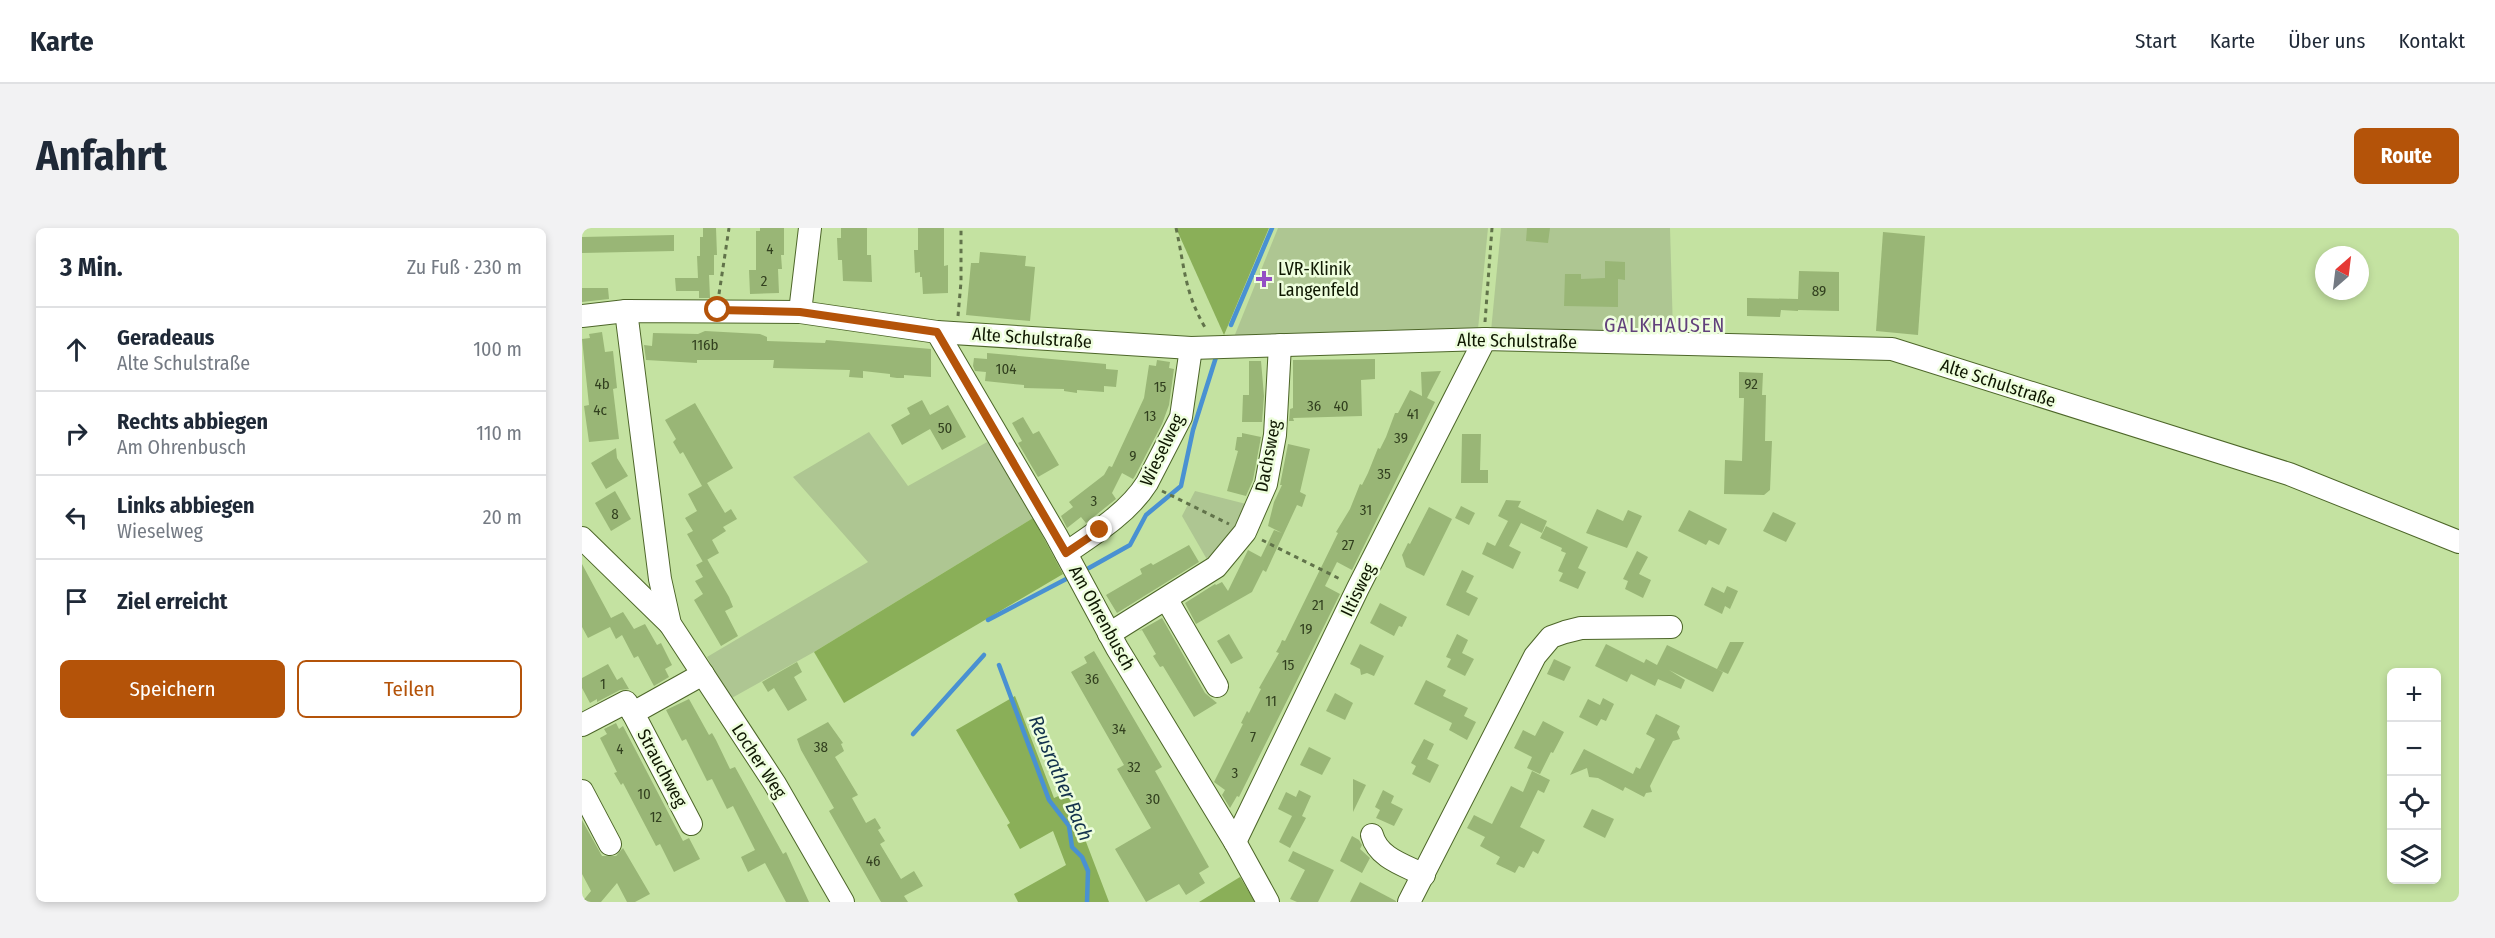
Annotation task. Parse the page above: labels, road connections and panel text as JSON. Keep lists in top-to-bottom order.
{
  "streets": {
    "street": [
      "Alte Schulstraße",
      "Wieselweg",
      "Dachsweg",
      "Iltisweg",
      "Am Ohrenbusch",
      "Locher Weg",
      "Strauchweg"
    ]
  },
  "crossings": [
    ["Alte Schulstraße", "Wieselweg"],
    ["Alte Schulstraße", "Dachsweg"],
    ["Alte Schulstraße", "Iltisweg"],
    ["Alte Schulstraße", "Am Ohrenbusch"],
    ["Alte Schulstraße", "Locher Weg"],
    ["Wieselweg", "Am Ohrenbusch"],
    ["Dachsweg", "Am Ohrenbusch"],
    ["Iltisweg", "Am Ohrenbusch"],
    ["Locher Weg", "Strauchweg"]
  ],
  "districts": ["GALKHAUSEN"],
  "water": ["Reusrather Bach"],
  "places": {
    "health": ["LVR-Klinik Langenfeld"]
  },
  "house_numbers": [
    "4",
    "2",
    "89",
    "116b",
    "104",
    "4b",
    "92",
    "15",
    "36",
    "40",
    "4c",
    "41",
    "13",
    "50",
    "39",
    "9",
    "35",
    "3",
    "31",
    "8",
    "27",
    "21",
    "19",
    "15",
    "36",
    "1",
    "11",
    "34",
    "7",
    "38",
    "4",
    "32",
    "3",
    "10",
    "30",
    "12",
    "46"
  ],
  "north": "top right",
  "page": {
    "header": "Karte",
    "nav": [
      "Start",
      "Karte",
      "Über uns",
      "Kontakt"
    ],
    "buttons": [
      "Route",
      ["Speichern", "Teilen"]
    ],
    "title": "Anfahrt",
    "heading": ["3 Min.", "Zu Fuß · 230 m"],
    "list": [
      ["Geradeaus", "Alte Schulstraße", "100 m"],
      ["Rechts abbiegen", "Am Ohrenbusch", "110 m"],
      ["Links abbiegen", "Wieselweg", "20 m"],
      "Ziel erreicht"
    ],
    "map_buttons": ["+", "−"]
  }
}
